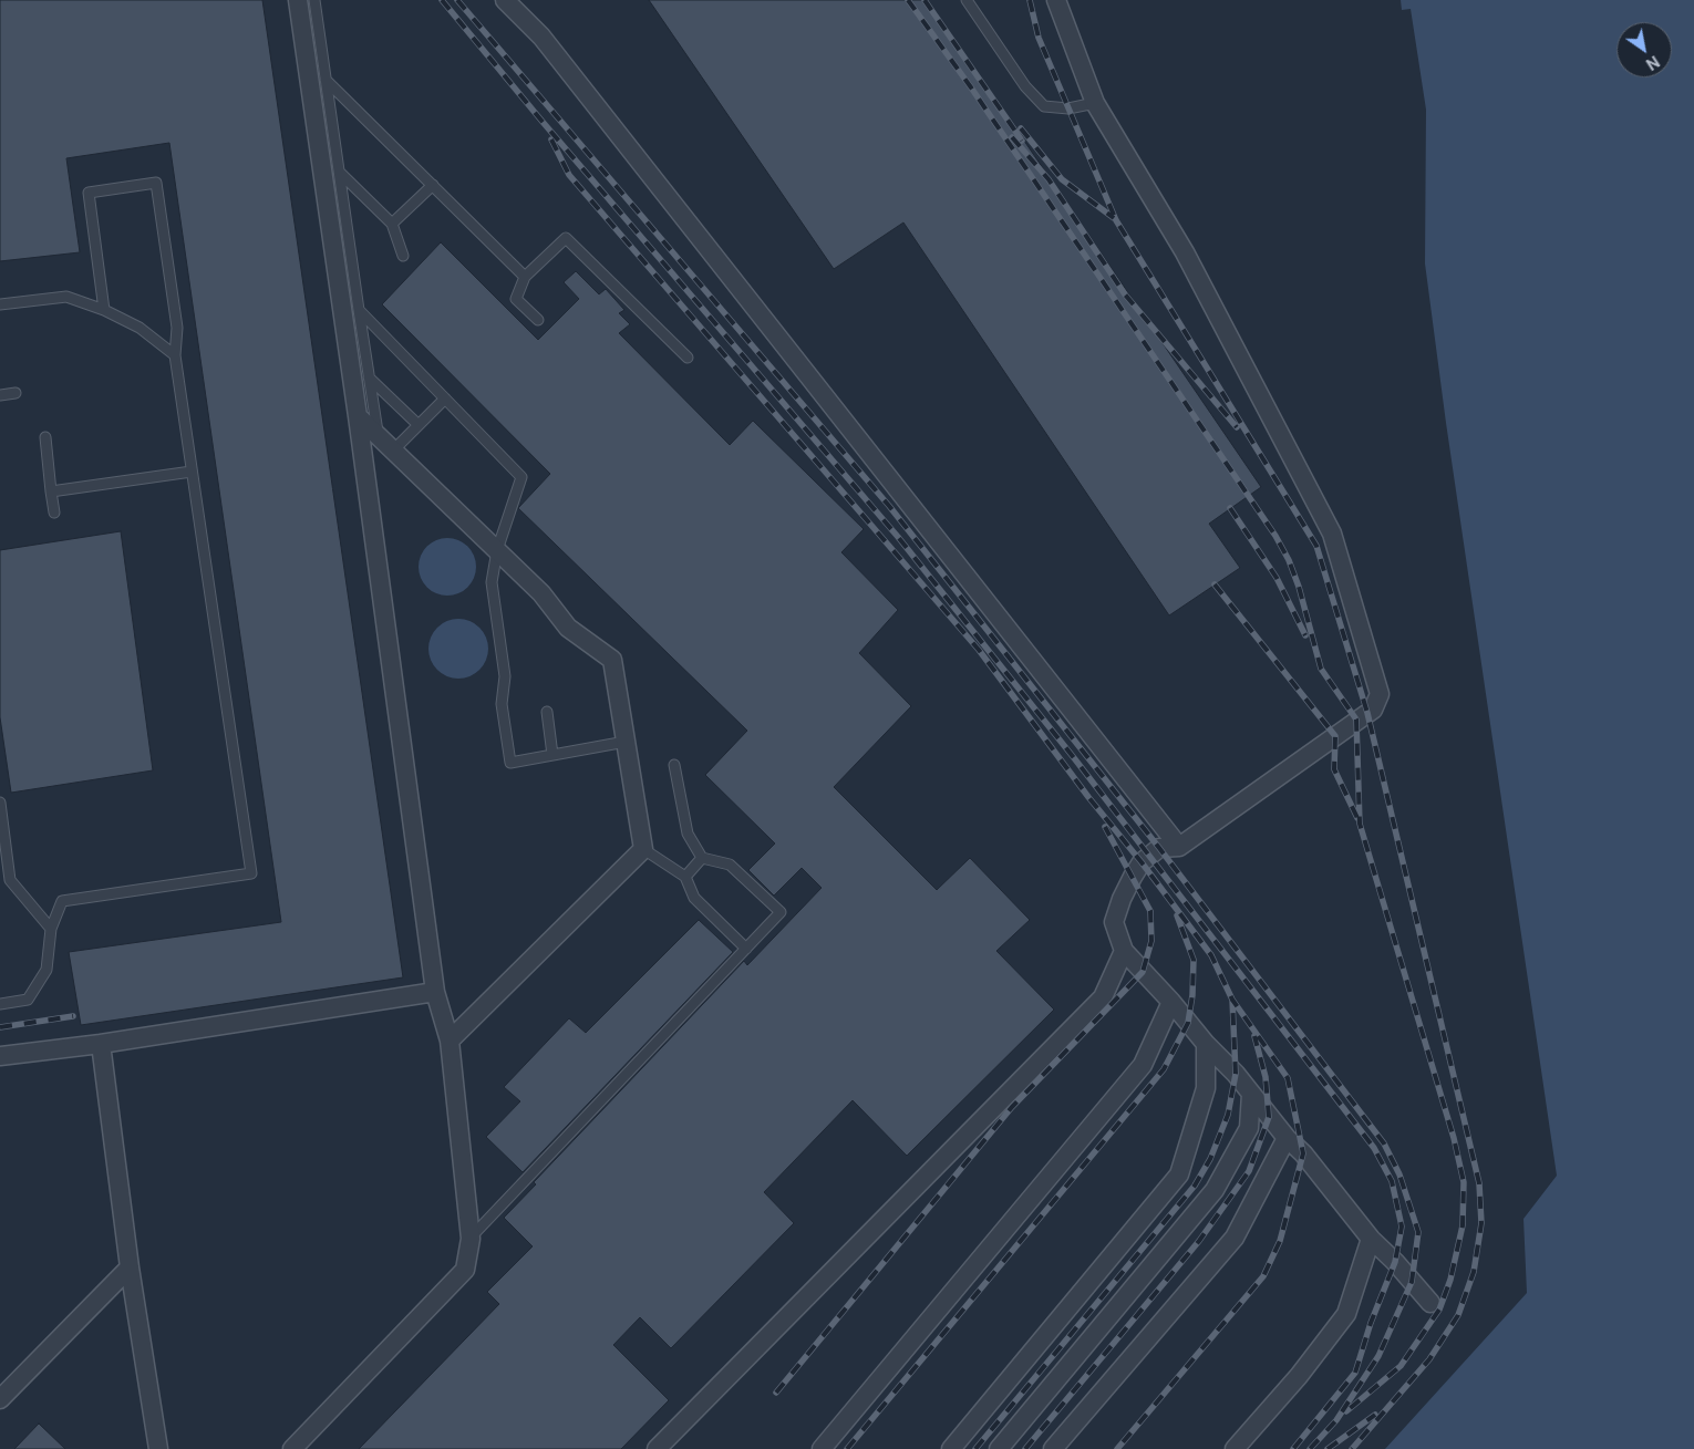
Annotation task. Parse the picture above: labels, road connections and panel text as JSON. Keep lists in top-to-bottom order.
{
  "north": "bottom right"
}
